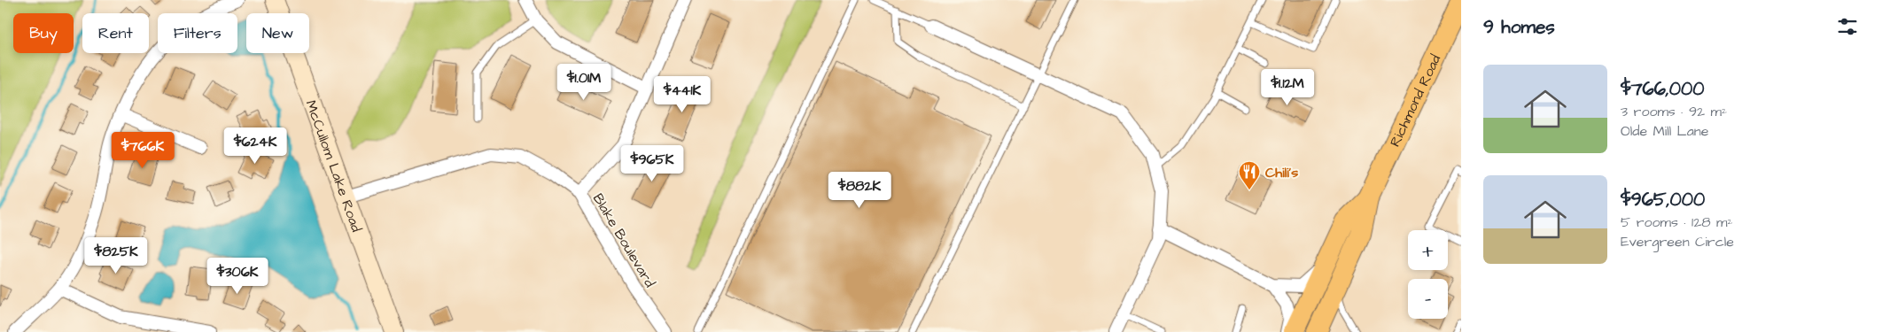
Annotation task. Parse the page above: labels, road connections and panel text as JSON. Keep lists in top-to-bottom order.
{
  "streets": {
    "main road": ["Richmond Road"],
    "street": ["McCullom Lake Road", "Blake Boulevard"]
  },
  "crossings": [
    ["McCullom Lake Road", "Blake Boulevard"]
  ],
  "places": {
    "restaurant": ["Chili's"]
  },
  "page": {
    "heading": "9 homes",
    "chip": [
      "Buy",
      "Rent",
      "Filters",
      "New"
    ],
    "list": [
      {
        "name": "$766,000",
        "note": "3 rooms · 92 m² · Olde Mill Lane"
      },
      {
        "name": "$965,000",
        "note": "5 rooms · 128 m² · Evergreen Circle"
      }
    ],
    "price": [
      "$1.01M",
      "$1.12M",
      "$441K",
      "$624K",
      "$766K",
      "$965K",
      "$882K",
      "$825K",
      "$306K"
    ],
    "map_buttons": ["+", "−"]
  }
}
